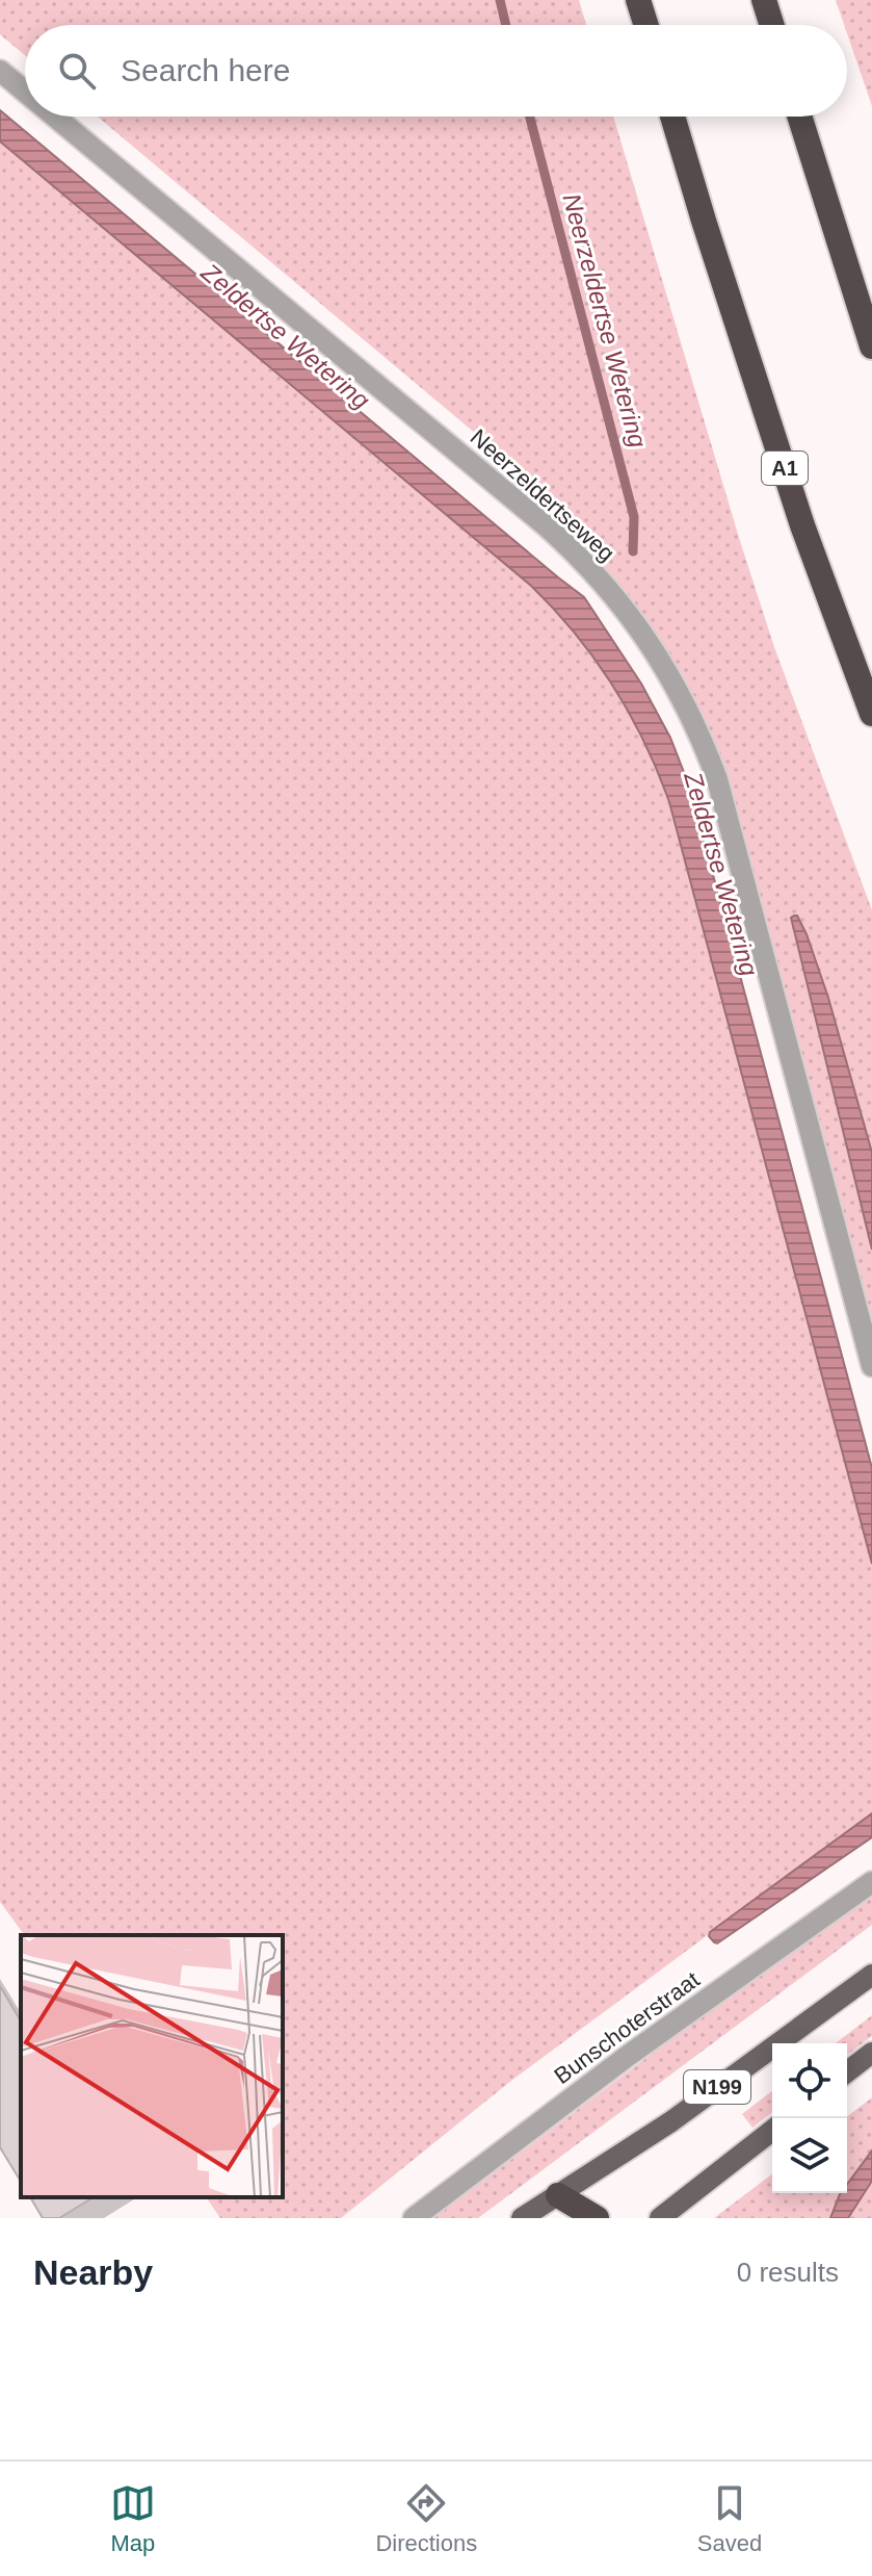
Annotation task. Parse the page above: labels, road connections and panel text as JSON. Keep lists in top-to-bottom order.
{
  "streets": {
    "highway": ["A1"],
    "main road": ["N199"],
    "street": ["Neerzeldertseweg", "Bunschoterstraat"]
  },
  "water": ["Neerzeldertse Wetering", "Zeldertse Wetering"],
  "page": {
    "search": "Search here",
    "heading": ["Nearby", "0 results"],
    "nav": ["Map", "Directions", "Saved"]
  }
}
